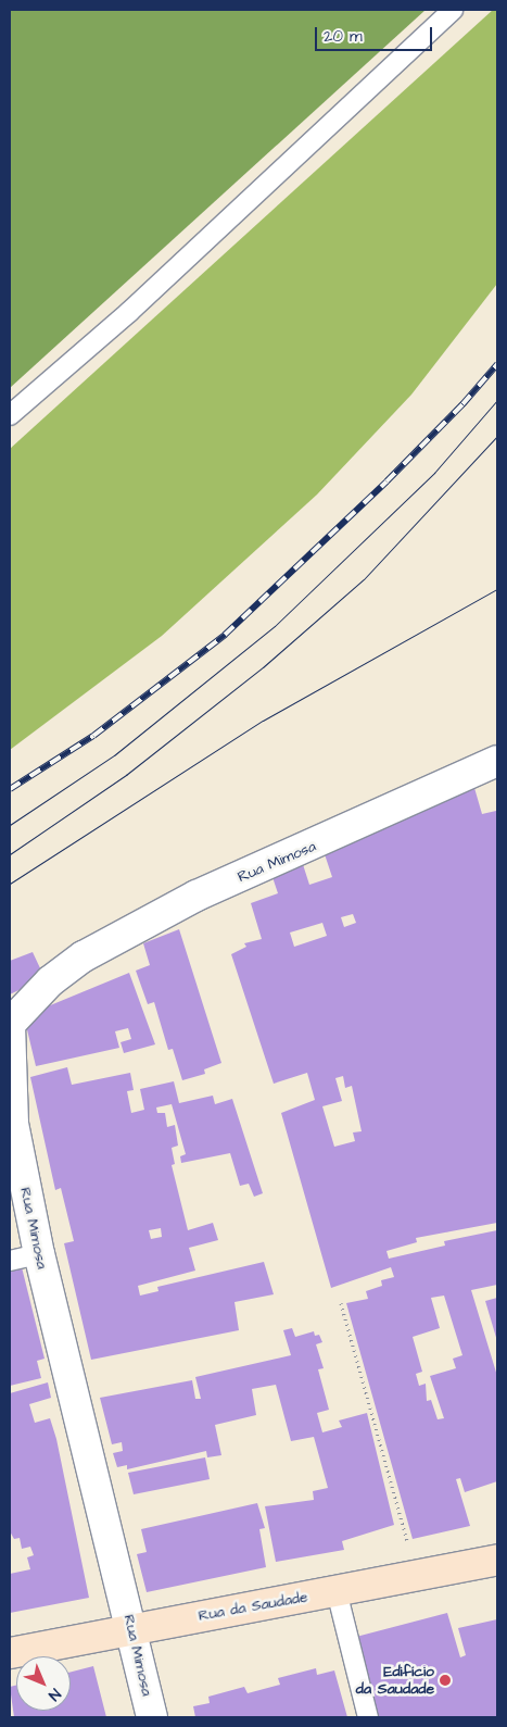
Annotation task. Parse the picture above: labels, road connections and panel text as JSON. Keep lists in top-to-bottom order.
{
  "streets": {
    "main road": ["Rua da Saudade"],
    "street": ["Rua Mimosa"]
  },
  "crossings": [
    ["Rua Mimosa", "Rua da Saudade"]
  ],
  "places": ["Edifício da Saudade"],
  "scale_bar": "20 m",
  "north": "bottom right"
}
